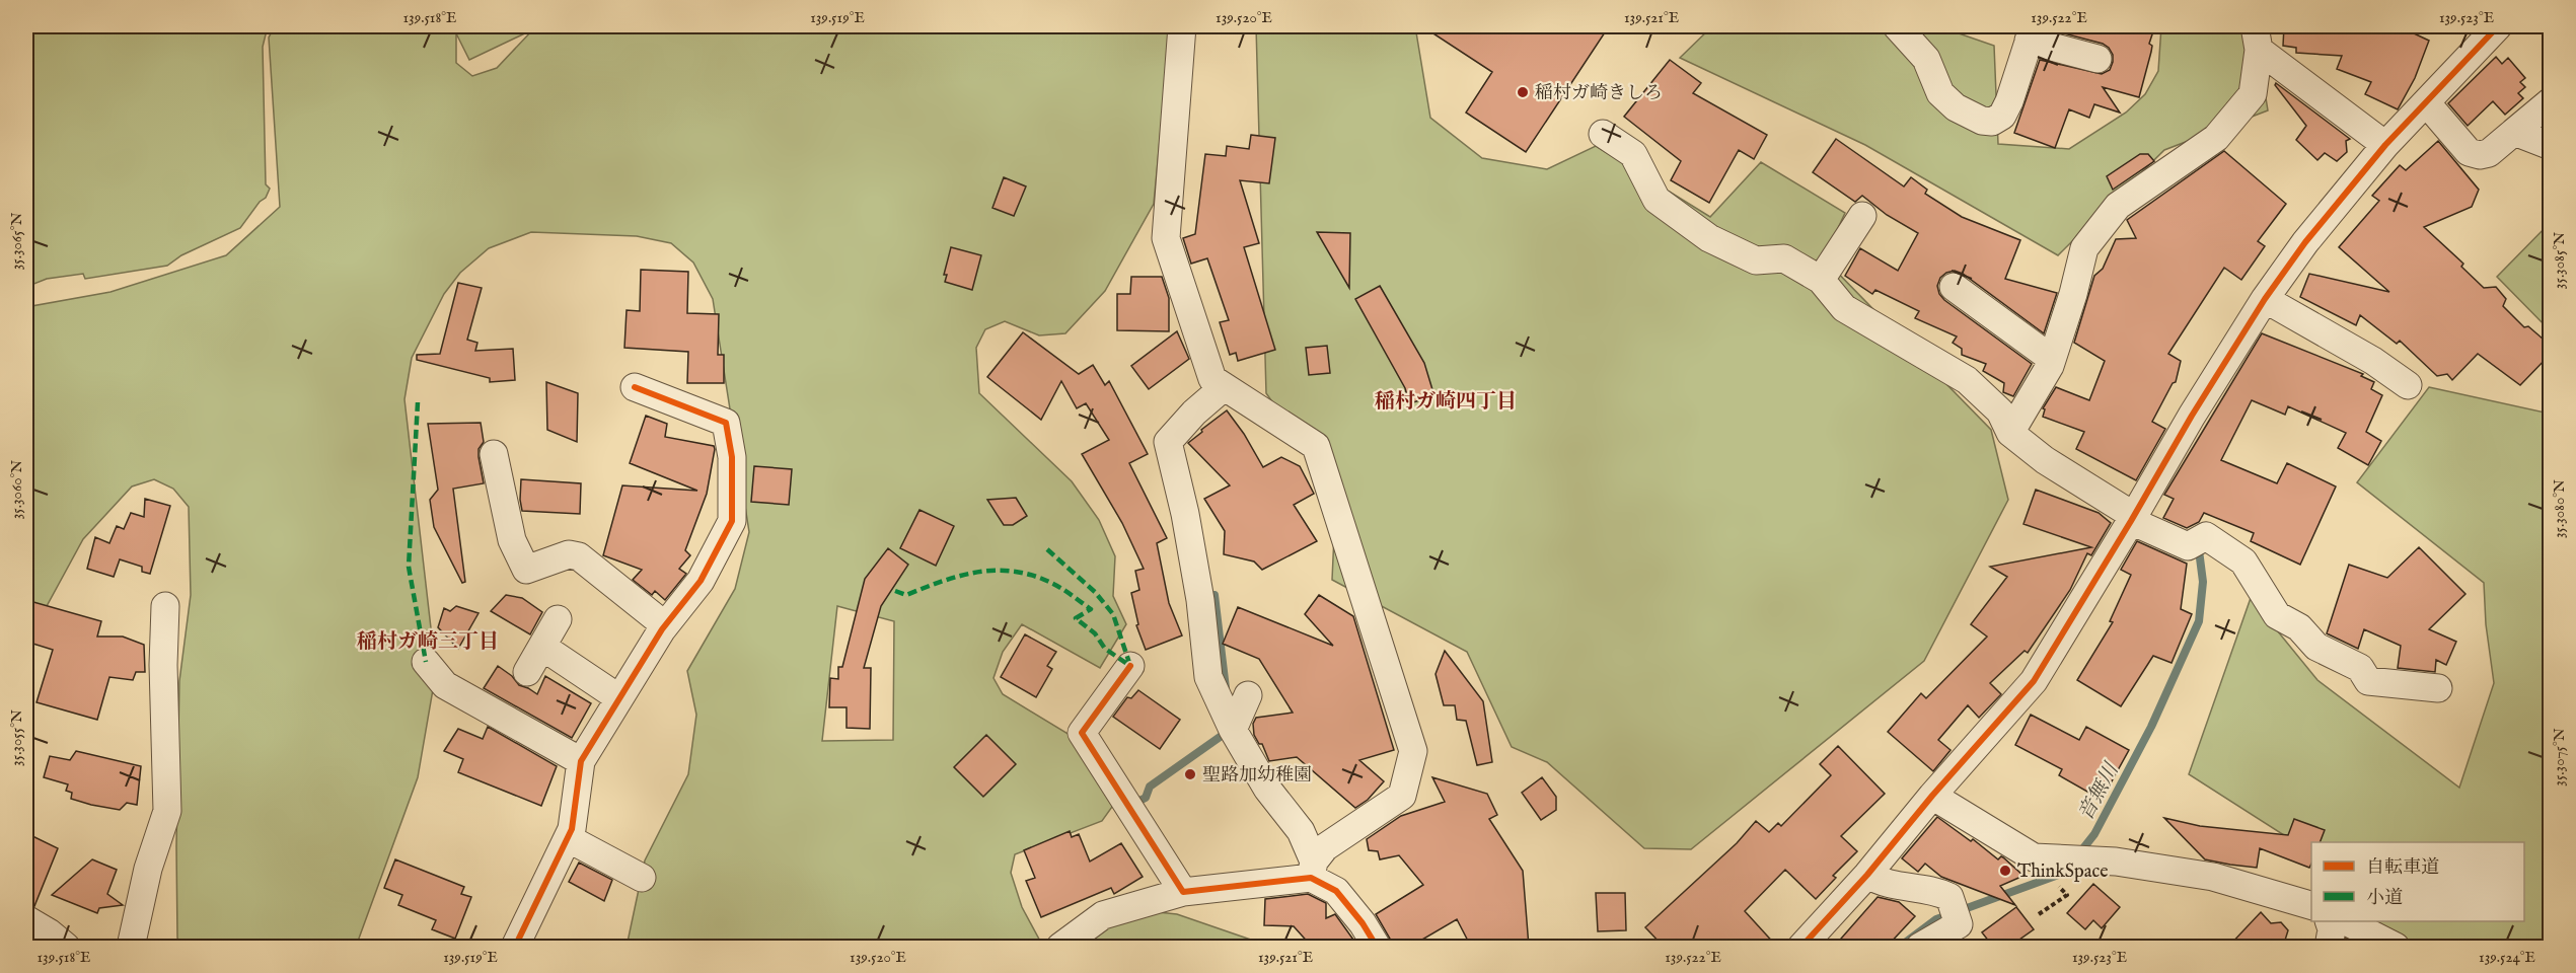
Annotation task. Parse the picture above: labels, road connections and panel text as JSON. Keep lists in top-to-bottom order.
{
  "districts": ["稲村ガ崎四丁目", "稲村ガ崎三丁目"],
  "water": ["音無川"],
  "places": ["稲村ガ崎きしろ", "聖路加幼稚園", "ThinkSpace"],
  "legend": ["自転車道", "小道"],
  "coordinates": [
    "139.518°E",
    "139.519°E",
    "139.520°E",
    "139.521°E",
    "139.522°E",
    "139.523°E",
    "35.3065°N",
    "35.3085°N",
    "35.3060°N",
    "35.3080°N",
    "35.3055°N",
    "35.3075°N",
    "139.524°E"
  ]
}
